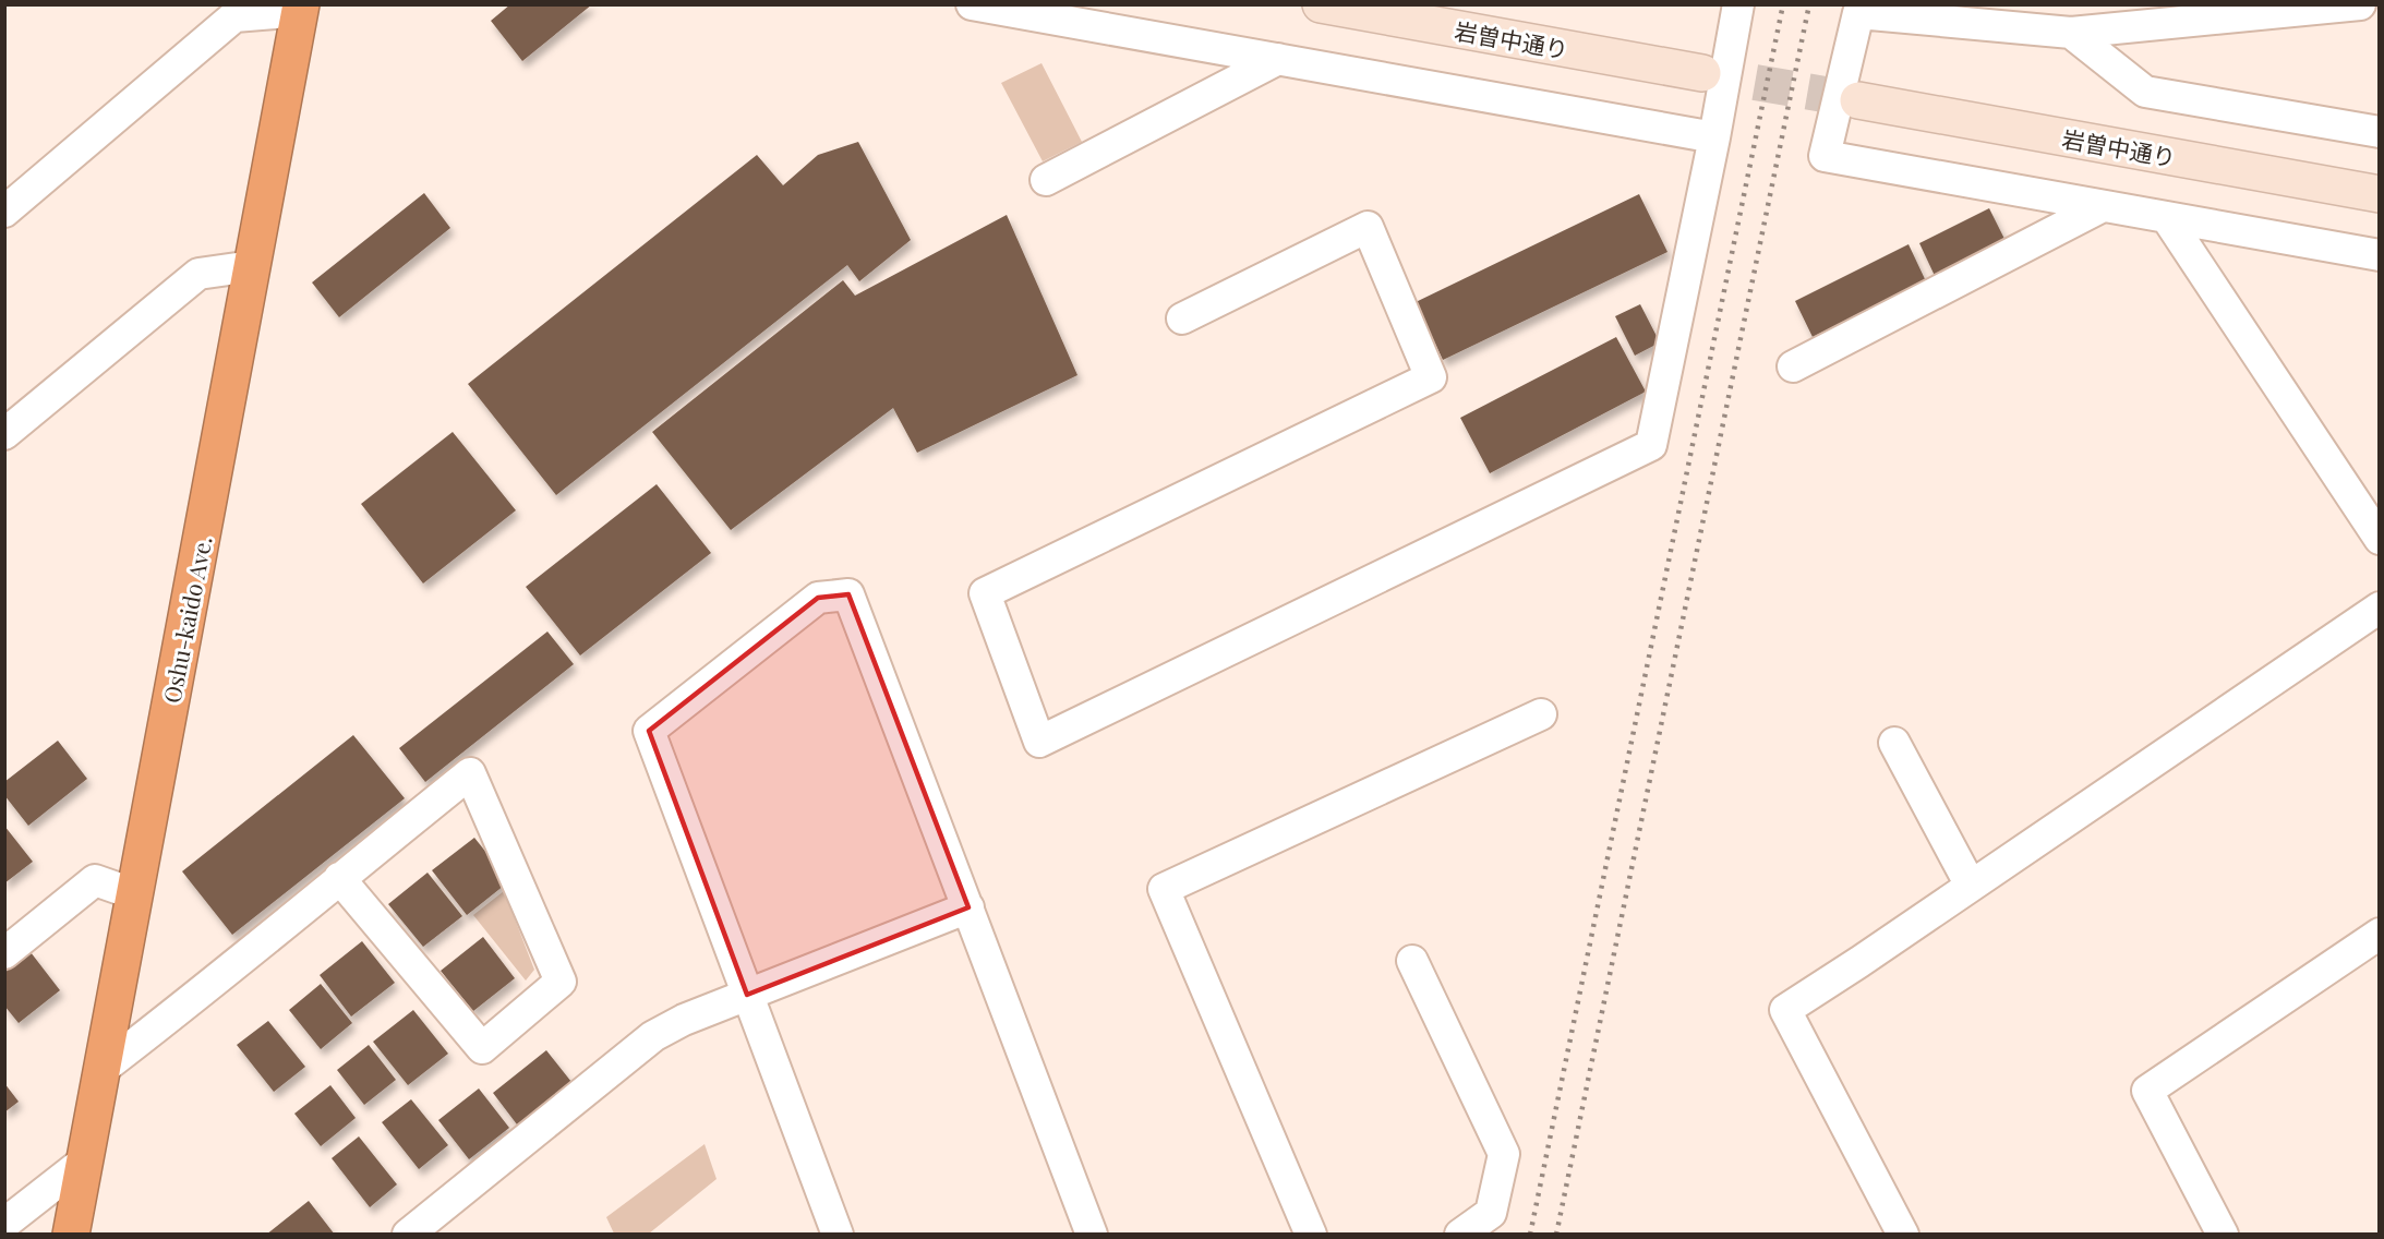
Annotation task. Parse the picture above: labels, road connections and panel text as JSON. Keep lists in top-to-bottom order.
{
  "streets": {
    "highway": ["Oshu-kaido Ave."],
    "street": ["岩曽中通り"]
  }
}
